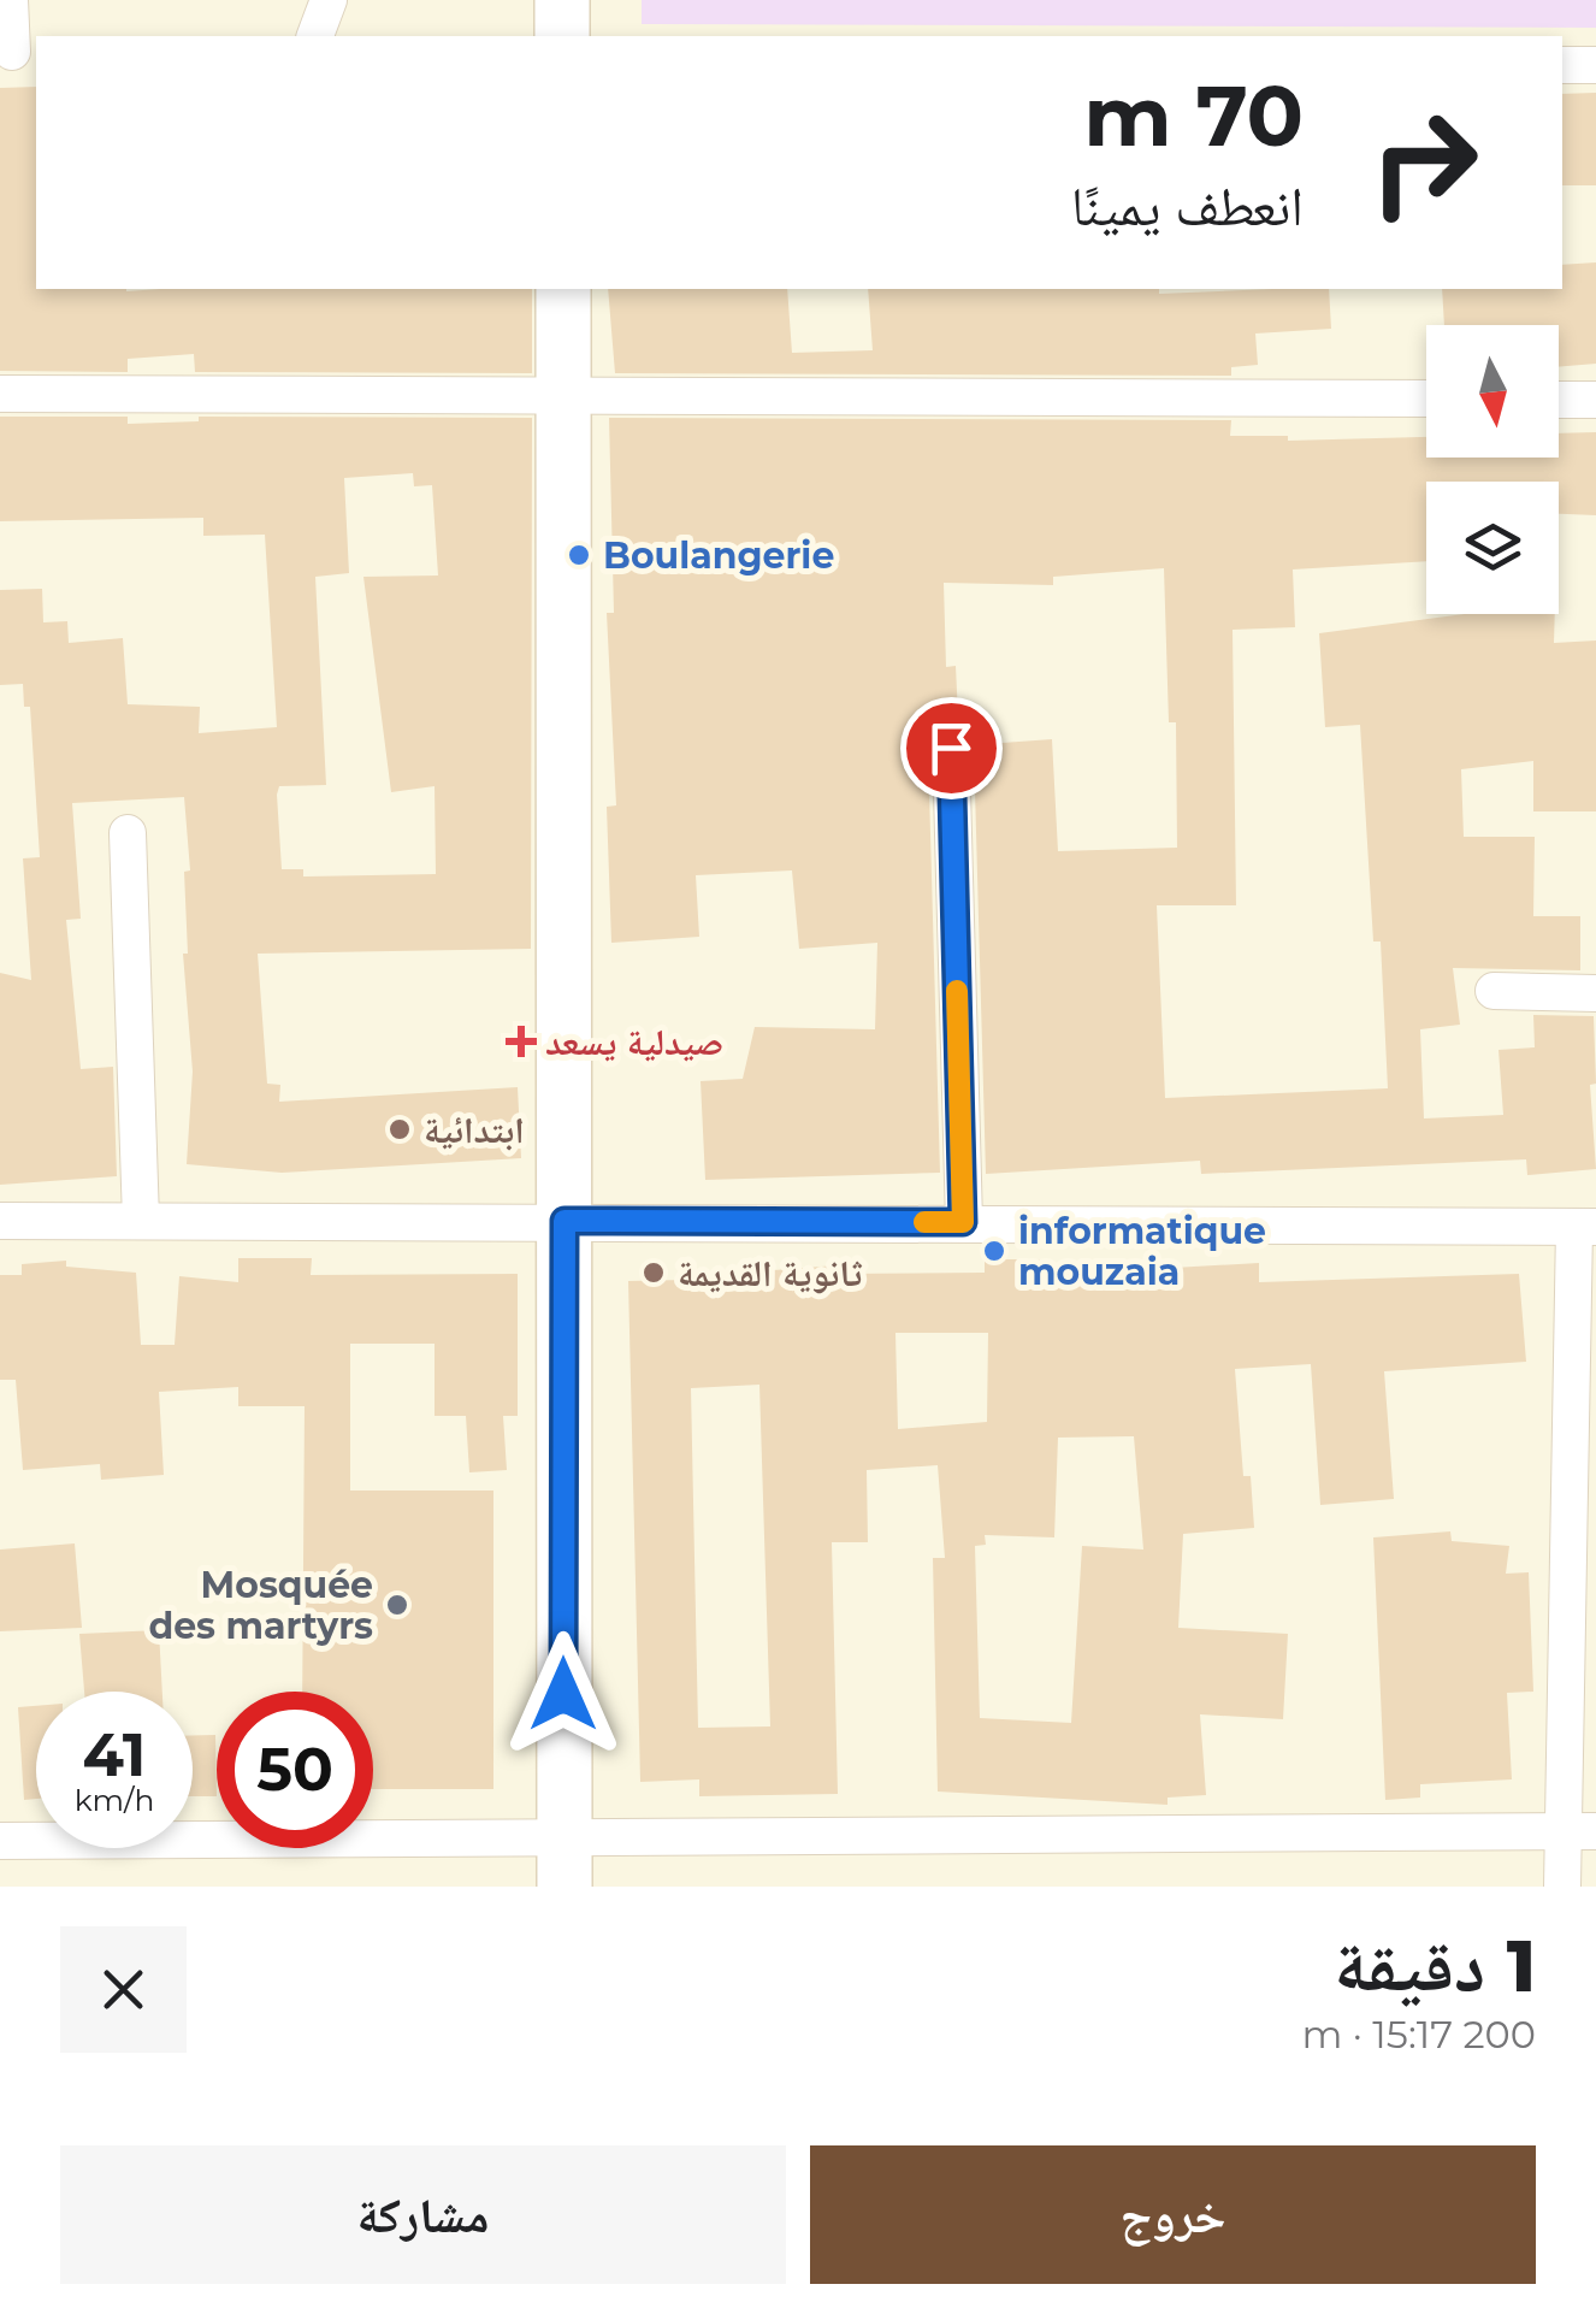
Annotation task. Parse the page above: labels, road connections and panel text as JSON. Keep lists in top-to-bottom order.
{
  "places": {
    "other": [
      "Boulangerie",
      "ابتدائية",
      "informatique mouzaia",
      "ثانوية القديمة",
      "Mosquée des martyrs"
    ],
    "health": ["صيدلية يسعد"]
  },
  "north": "bottom",
  "page": {
    "turn": ["70 m", "انعطف يمينًا"],
    "speed": "41 km/h",
    "limit": "50",
    "heading": ["1 دقيقة", "200 m · 15:17"],
    "buttons": ["خروج", "مشاركة"]
  }
}
